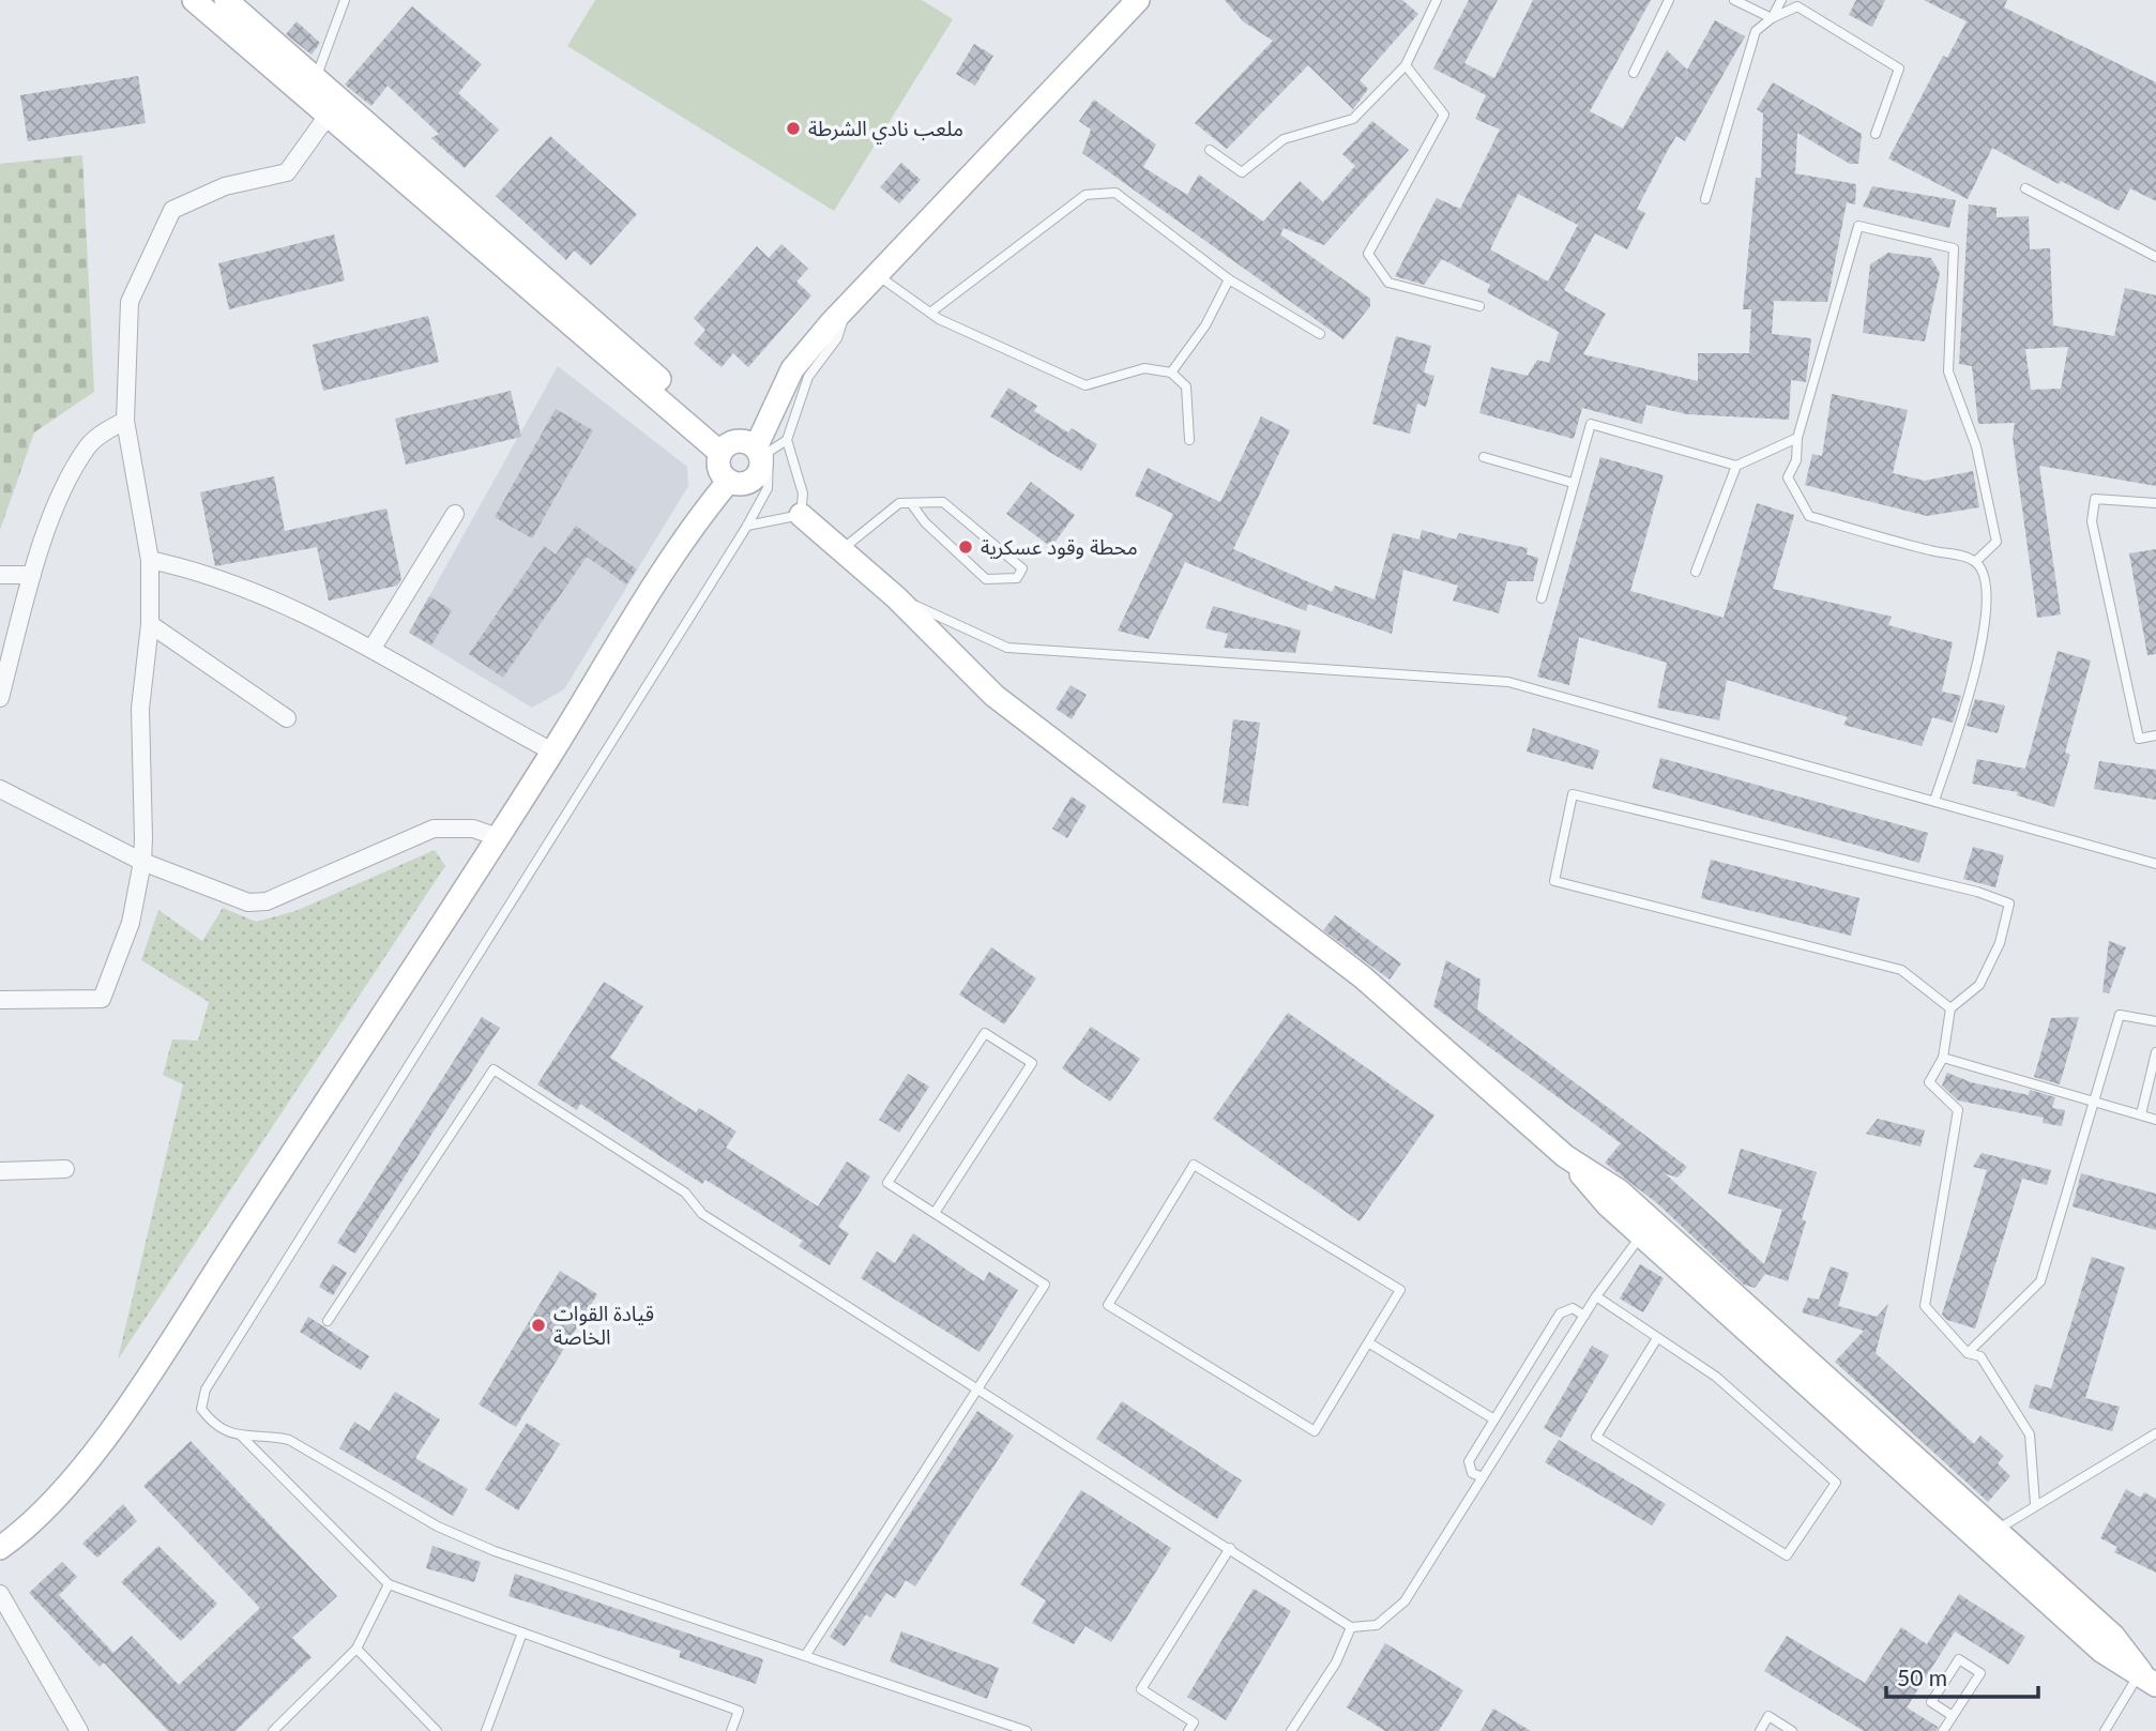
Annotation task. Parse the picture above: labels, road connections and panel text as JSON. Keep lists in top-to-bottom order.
{
  "places": ["ملعب نادي الشرطة", "محطة وقود عسكرية", "قيادة القوات الخاصة"],
  "scale_bar": "50 m"
}
